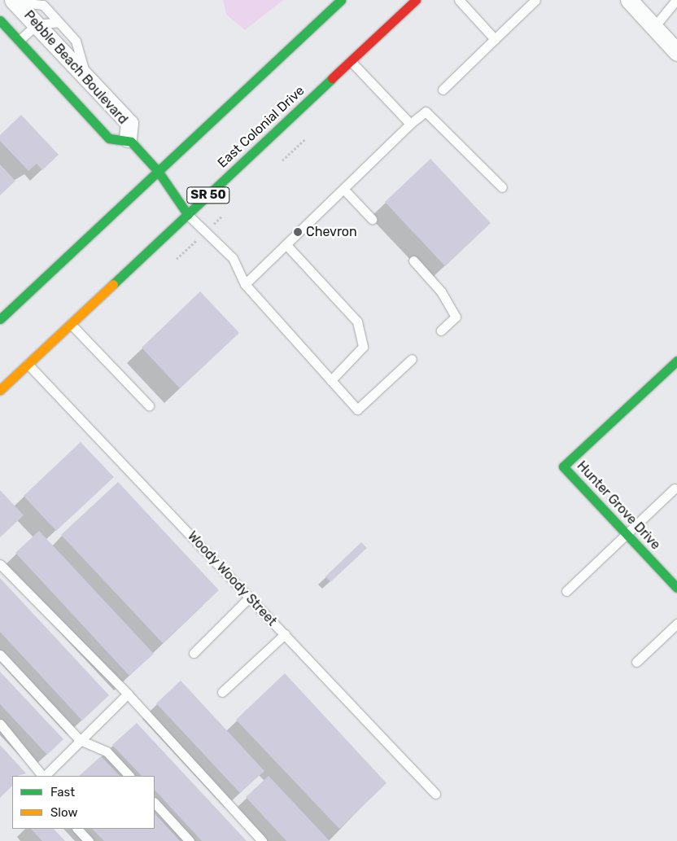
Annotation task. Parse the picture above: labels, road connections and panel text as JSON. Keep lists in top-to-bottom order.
{
  "streets": {
    "main road": [
      "Pebble Beach Boulevard",
      "East Colonial Drive",
      "SR 50",
      "Hunter Grove Drive"
    ],
    "lane": ["Woody Woody Street"]
  },
  "crossings": [
    ["Pebble Beach Boulevard", "East Colonial Drive"],
    ["East Colonial Drive", "Woody Woody Street"]
  ],
  "places": ["Chevron"],
  "legend": ["Fast", "Slow"]
}
